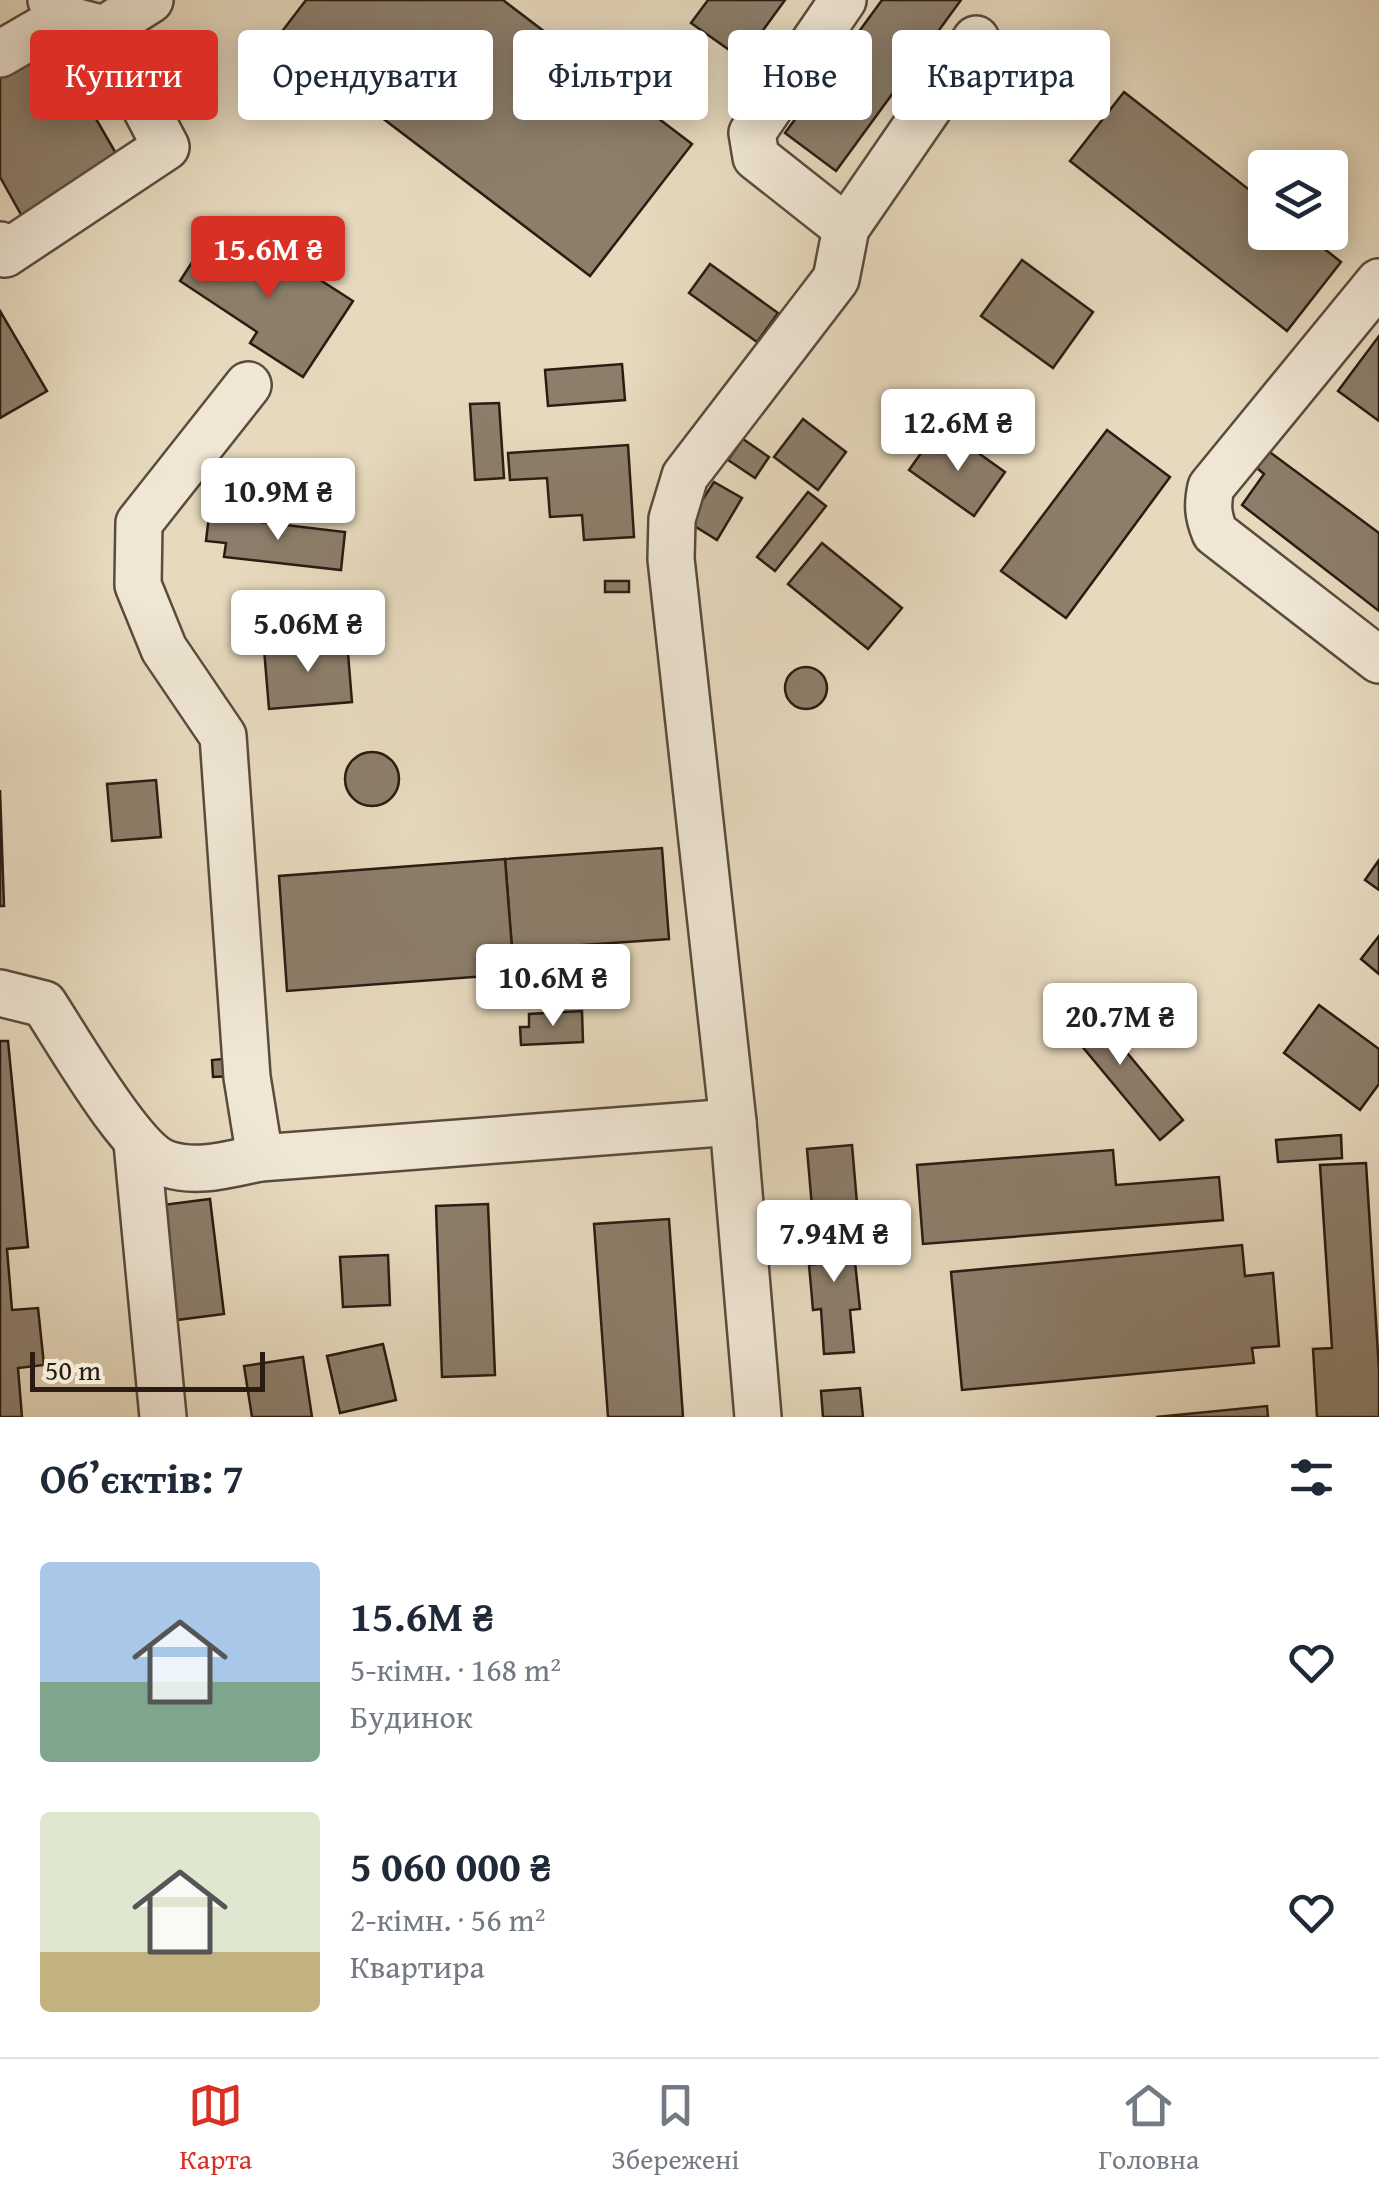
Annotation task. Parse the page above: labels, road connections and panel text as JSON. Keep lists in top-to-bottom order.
{
  "scale_bar": "50 m",
  "page": {
    "chip": [
      "Купити",
      "Орендувати",
      "Фільтри",
      "Нове",
      "Квартира"
    ],
    "price": [
      "15.6M ₴",
      "12.6M ₴",
      "10.9M ₴",
      "5.06M ₴",
      "10.6M ₴",
      "20.7M ₴",
      "7.94M ₴"
    ],
    "scale": "50 m",
    "heading": "Об’єктів: 7",
    "list": [
      {
        "name": "15.6M ₴",
        "note": "5-кімн. · 168 m² · Будинок"
      },
      {
        "name": "5 060 000 ₴",
        "note": "2-кімн. · 56 m² · Квартира"
      }
    ],
    "tabs": ["Карта", "Збережені", "Головна"]
  }
}
